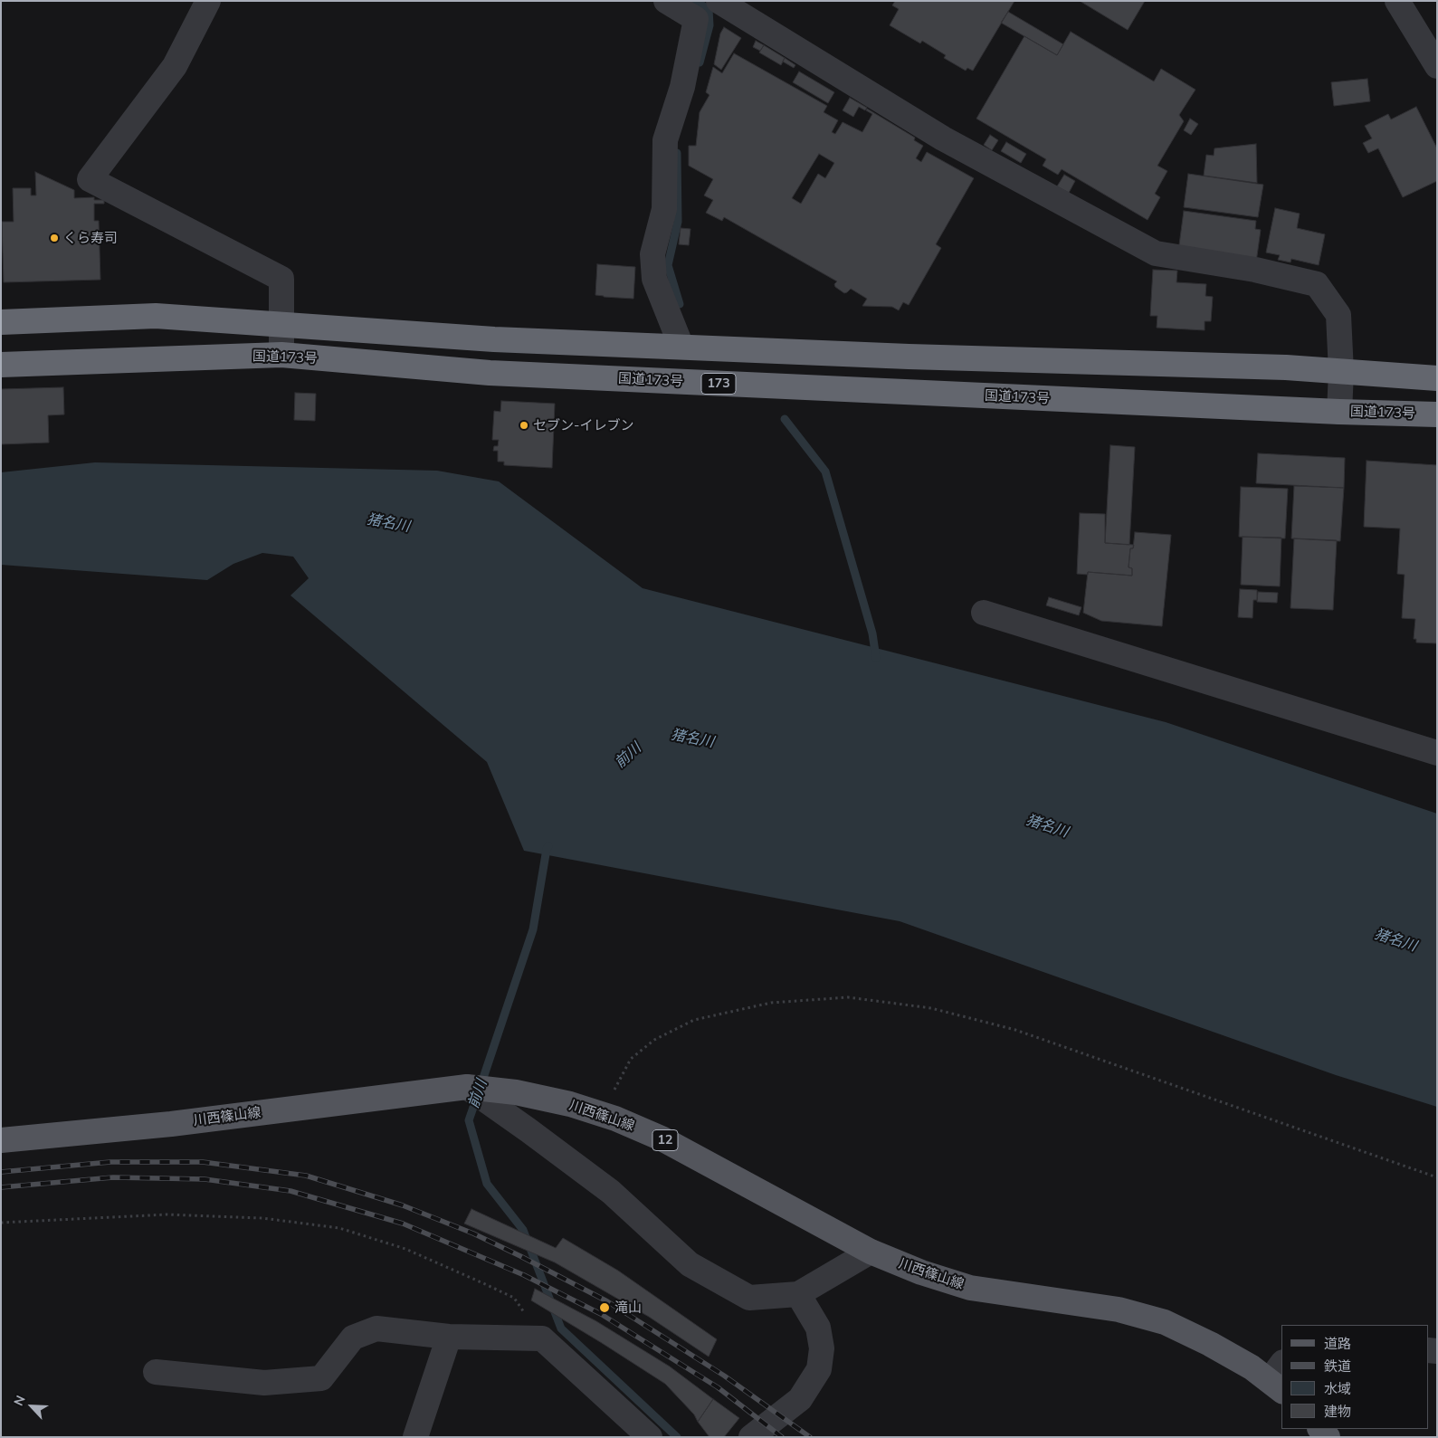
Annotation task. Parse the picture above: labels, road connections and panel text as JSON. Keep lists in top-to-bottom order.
{
  "streets": {
    "highway": ["国道173号", "173"],
    "main road": ["川西篠山線", "12"]
  },
  "water": ["猪名川", "前川"],
  "places": ["くら寿司", "セブン-イレブン", "滝山"],
  "legend": [
    "道路",
    "鉄道",
    "水域",
    "建物"
  ],
  "north": "top left"
}
